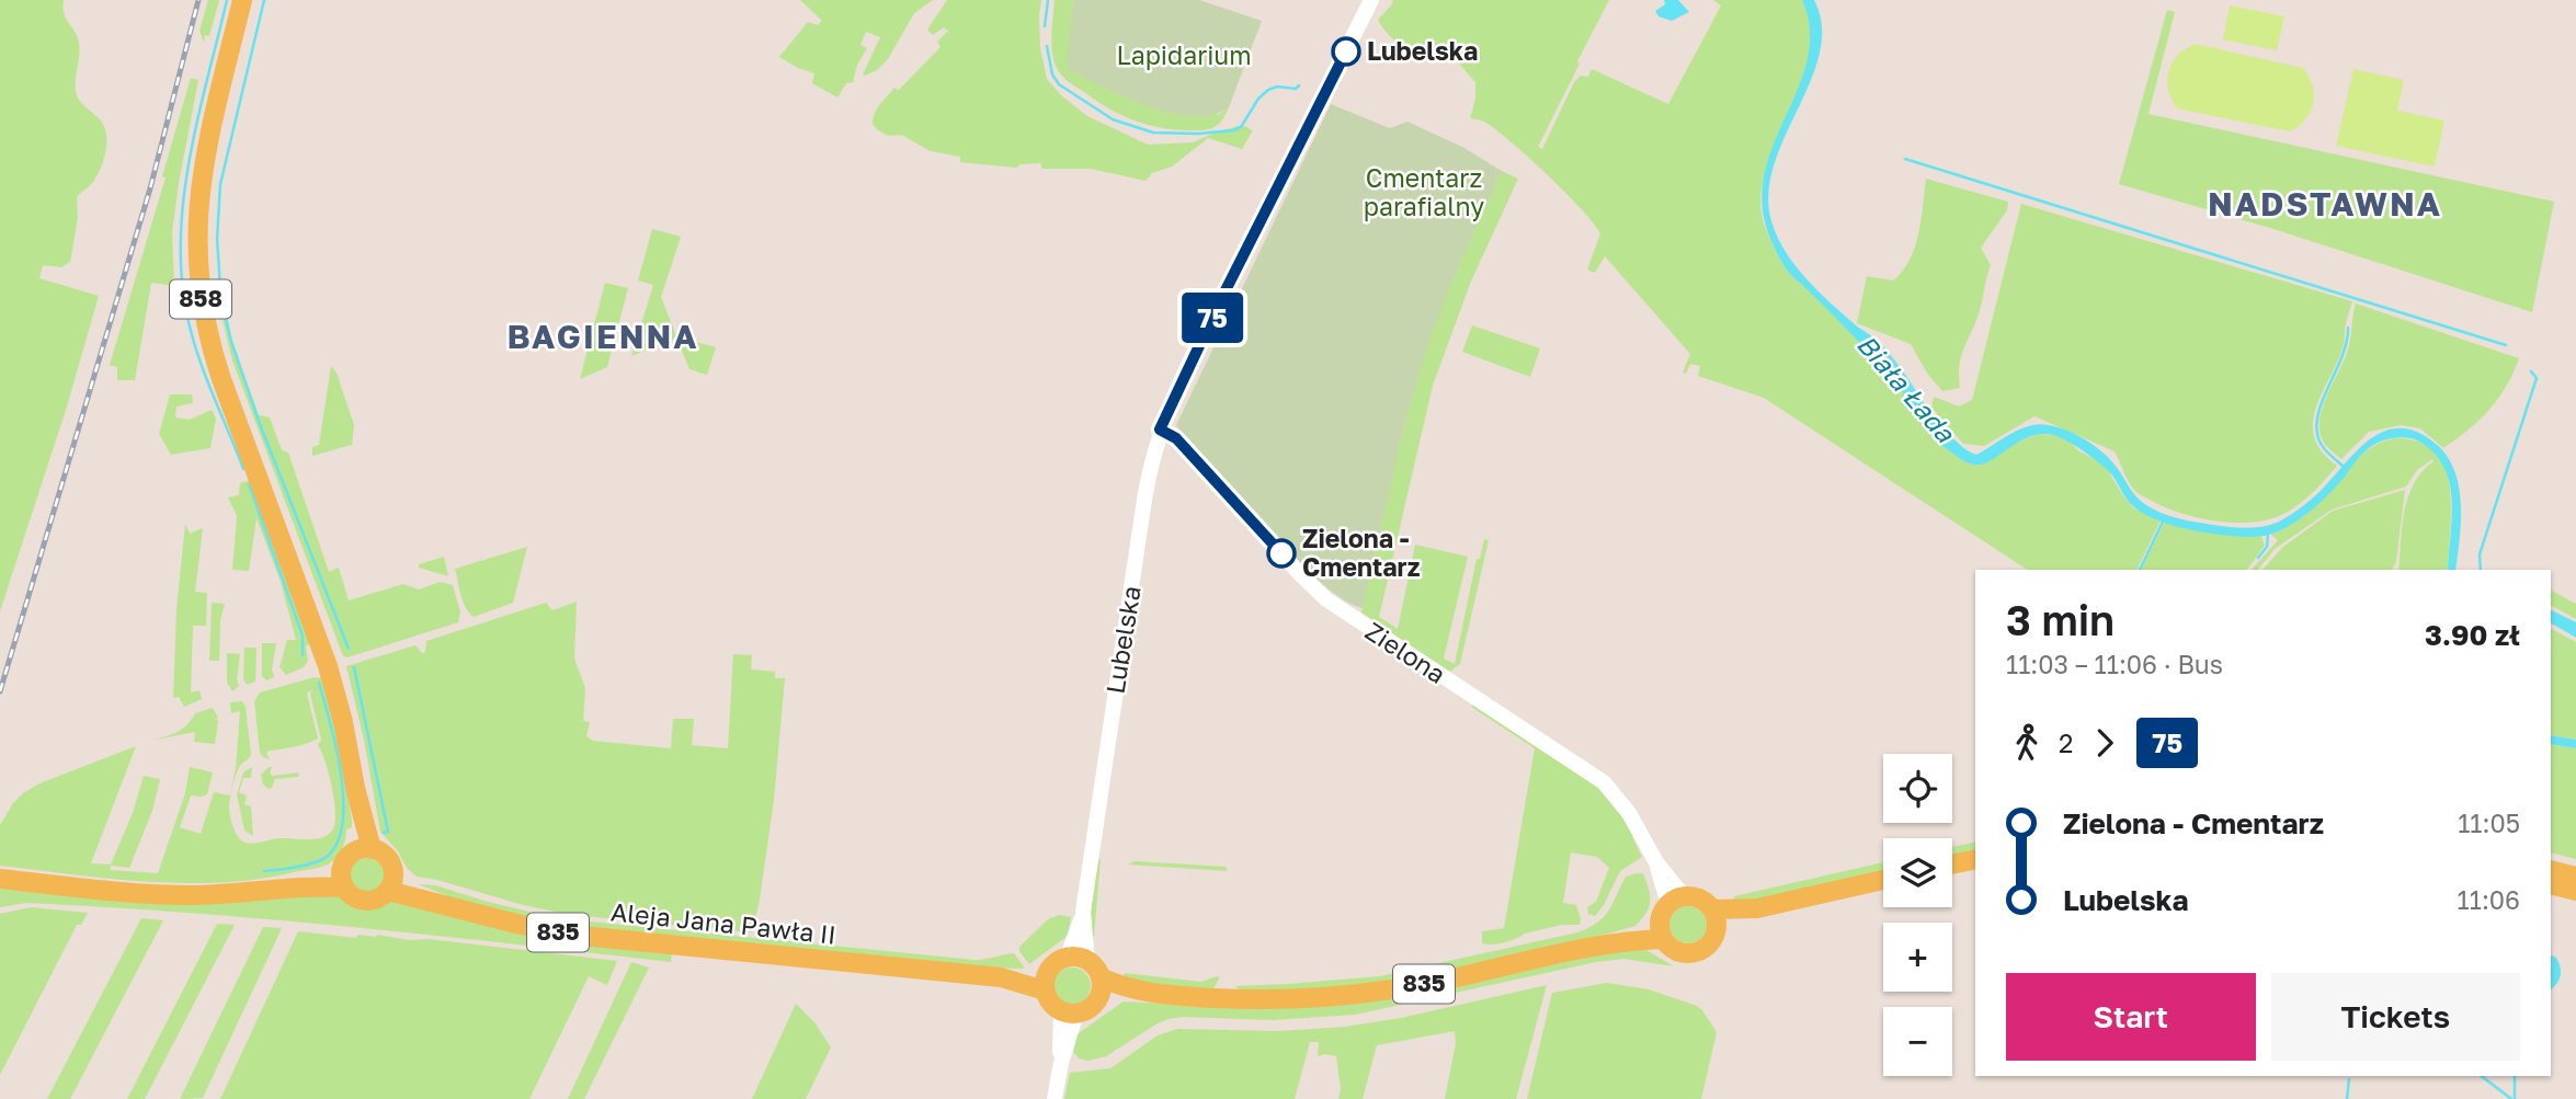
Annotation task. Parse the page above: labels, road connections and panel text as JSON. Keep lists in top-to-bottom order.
{
  "streets": {
    "main road": ["858", "Aleja Jana Pawła II", "835"],
    "street": ["Lubelska", "Zielona"]
  },
  "crossings": [
    ["858", "Aleja Jana Pawła II"],
    ["858", "835"],
    ["Lubelska", "Zielona"],
    ["Lubelska", "Aleja Jana Pawła II"],
    ["Lubelska", "835"],
    ["Zielona", "835"],
    ["Aleja Jana Pawła II", "835"]
  ],
  "districts": ["NADSTAWNA", "BAGIENNA"],
  "water": ["Biała Łada"],
  "parks": ["Lapidarium", "Cmentarz parafialny"],
  "places": ["Lubelska", "Zielona - Cmentarz"],
  "lines": ["bus line 75"],
  "page": {
    "on_map": "75",
    "heading": ["3 min", "11:03 – 11:06 · Bus", "3.90 zł"],
    "legs": ["2", "75"],
    "map_buttons": ["+", "−"],
    "list": [
      {
        "name": "Zielona - Cmentarz",
        "value": "11:05"
      },
      {
        "name": "Lubelska",
        "value": "11:06"
      }
    ],
    "buttons": ["Start", "Tickets"]
  }
}
